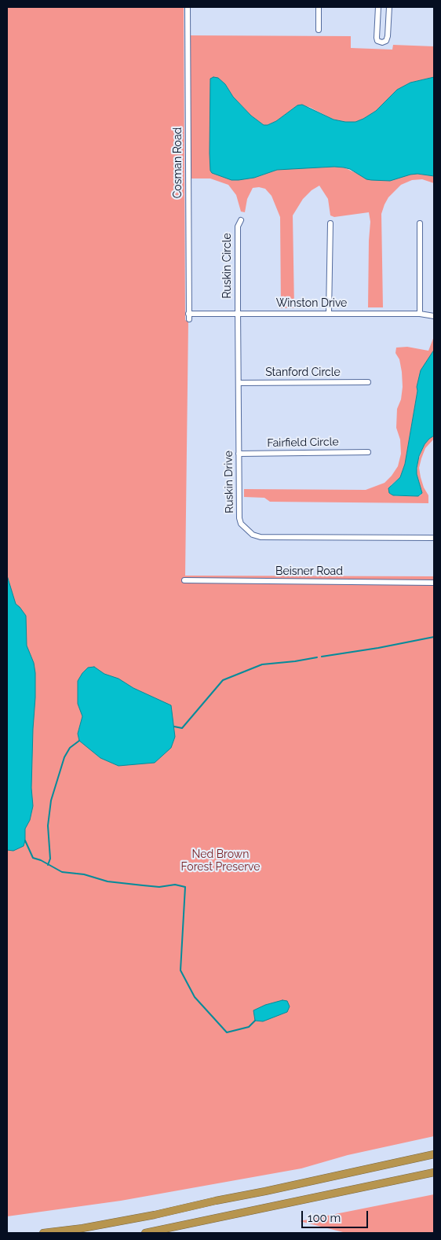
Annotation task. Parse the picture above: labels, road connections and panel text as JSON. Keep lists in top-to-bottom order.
{
  "streets": {
    "street": [
      "Cosman Road",
      "Ruskin Circle",
      "Winston Drive",
      "Stanford Circle",
      "Fairfield Circle",
      "Ruskin Drive",
      "Beisner Road"
    ]
  },
  "crossings": [
    ["Cosman Road", "Winston Drive"],
    ["Ruskin Circle", "Winston Drive"],
    ["Ruskin Circle", "Ruskin Drive"],
    ["Winston Drive", "Ruskin Drive"],
    ["Stanford Circle", "Ruskin Drive"],
    ["Fairfield Circle", "Ruskin Drive"]
  ],
  "parks": ["Ned Brown Forest Preserve"],
  "scale_bar": "100 m"
}
